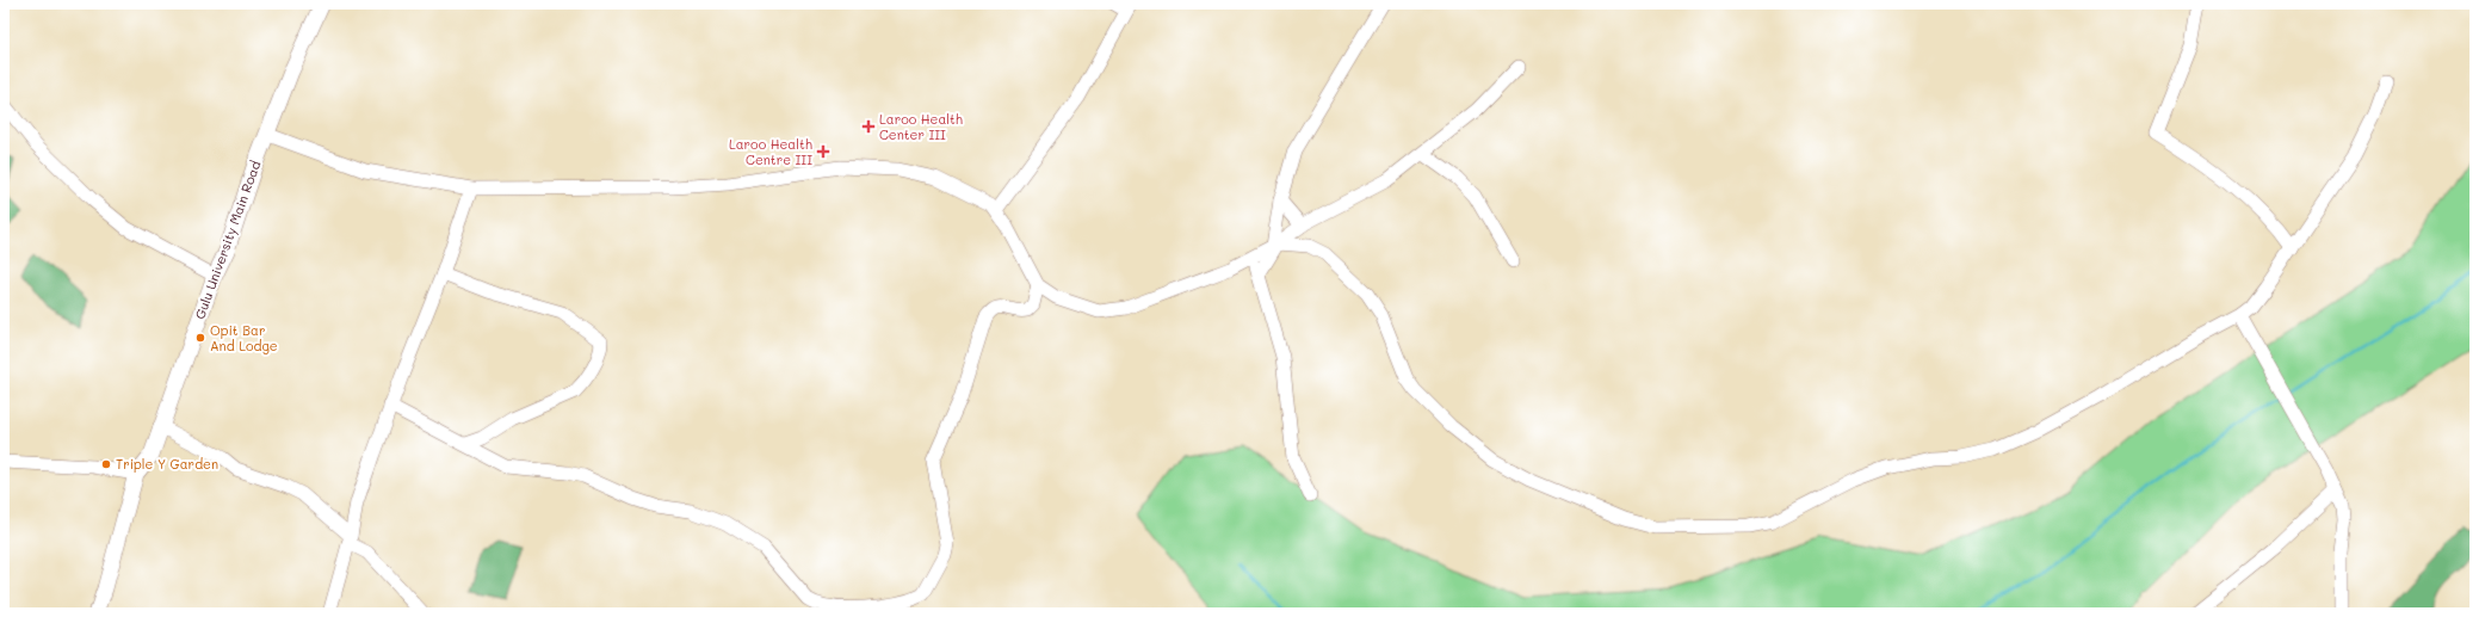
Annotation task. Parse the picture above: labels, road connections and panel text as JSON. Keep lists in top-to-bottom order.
{
  "streets": {
    "street": ["Gulu University Main Road"]
  },
  "places": {
    "health": ["Laroo Health Center III", "Laroo Health Centre III"],
    "other": ["Opit Bar And Lodge", "Triple Y Garden"]
  }
}
